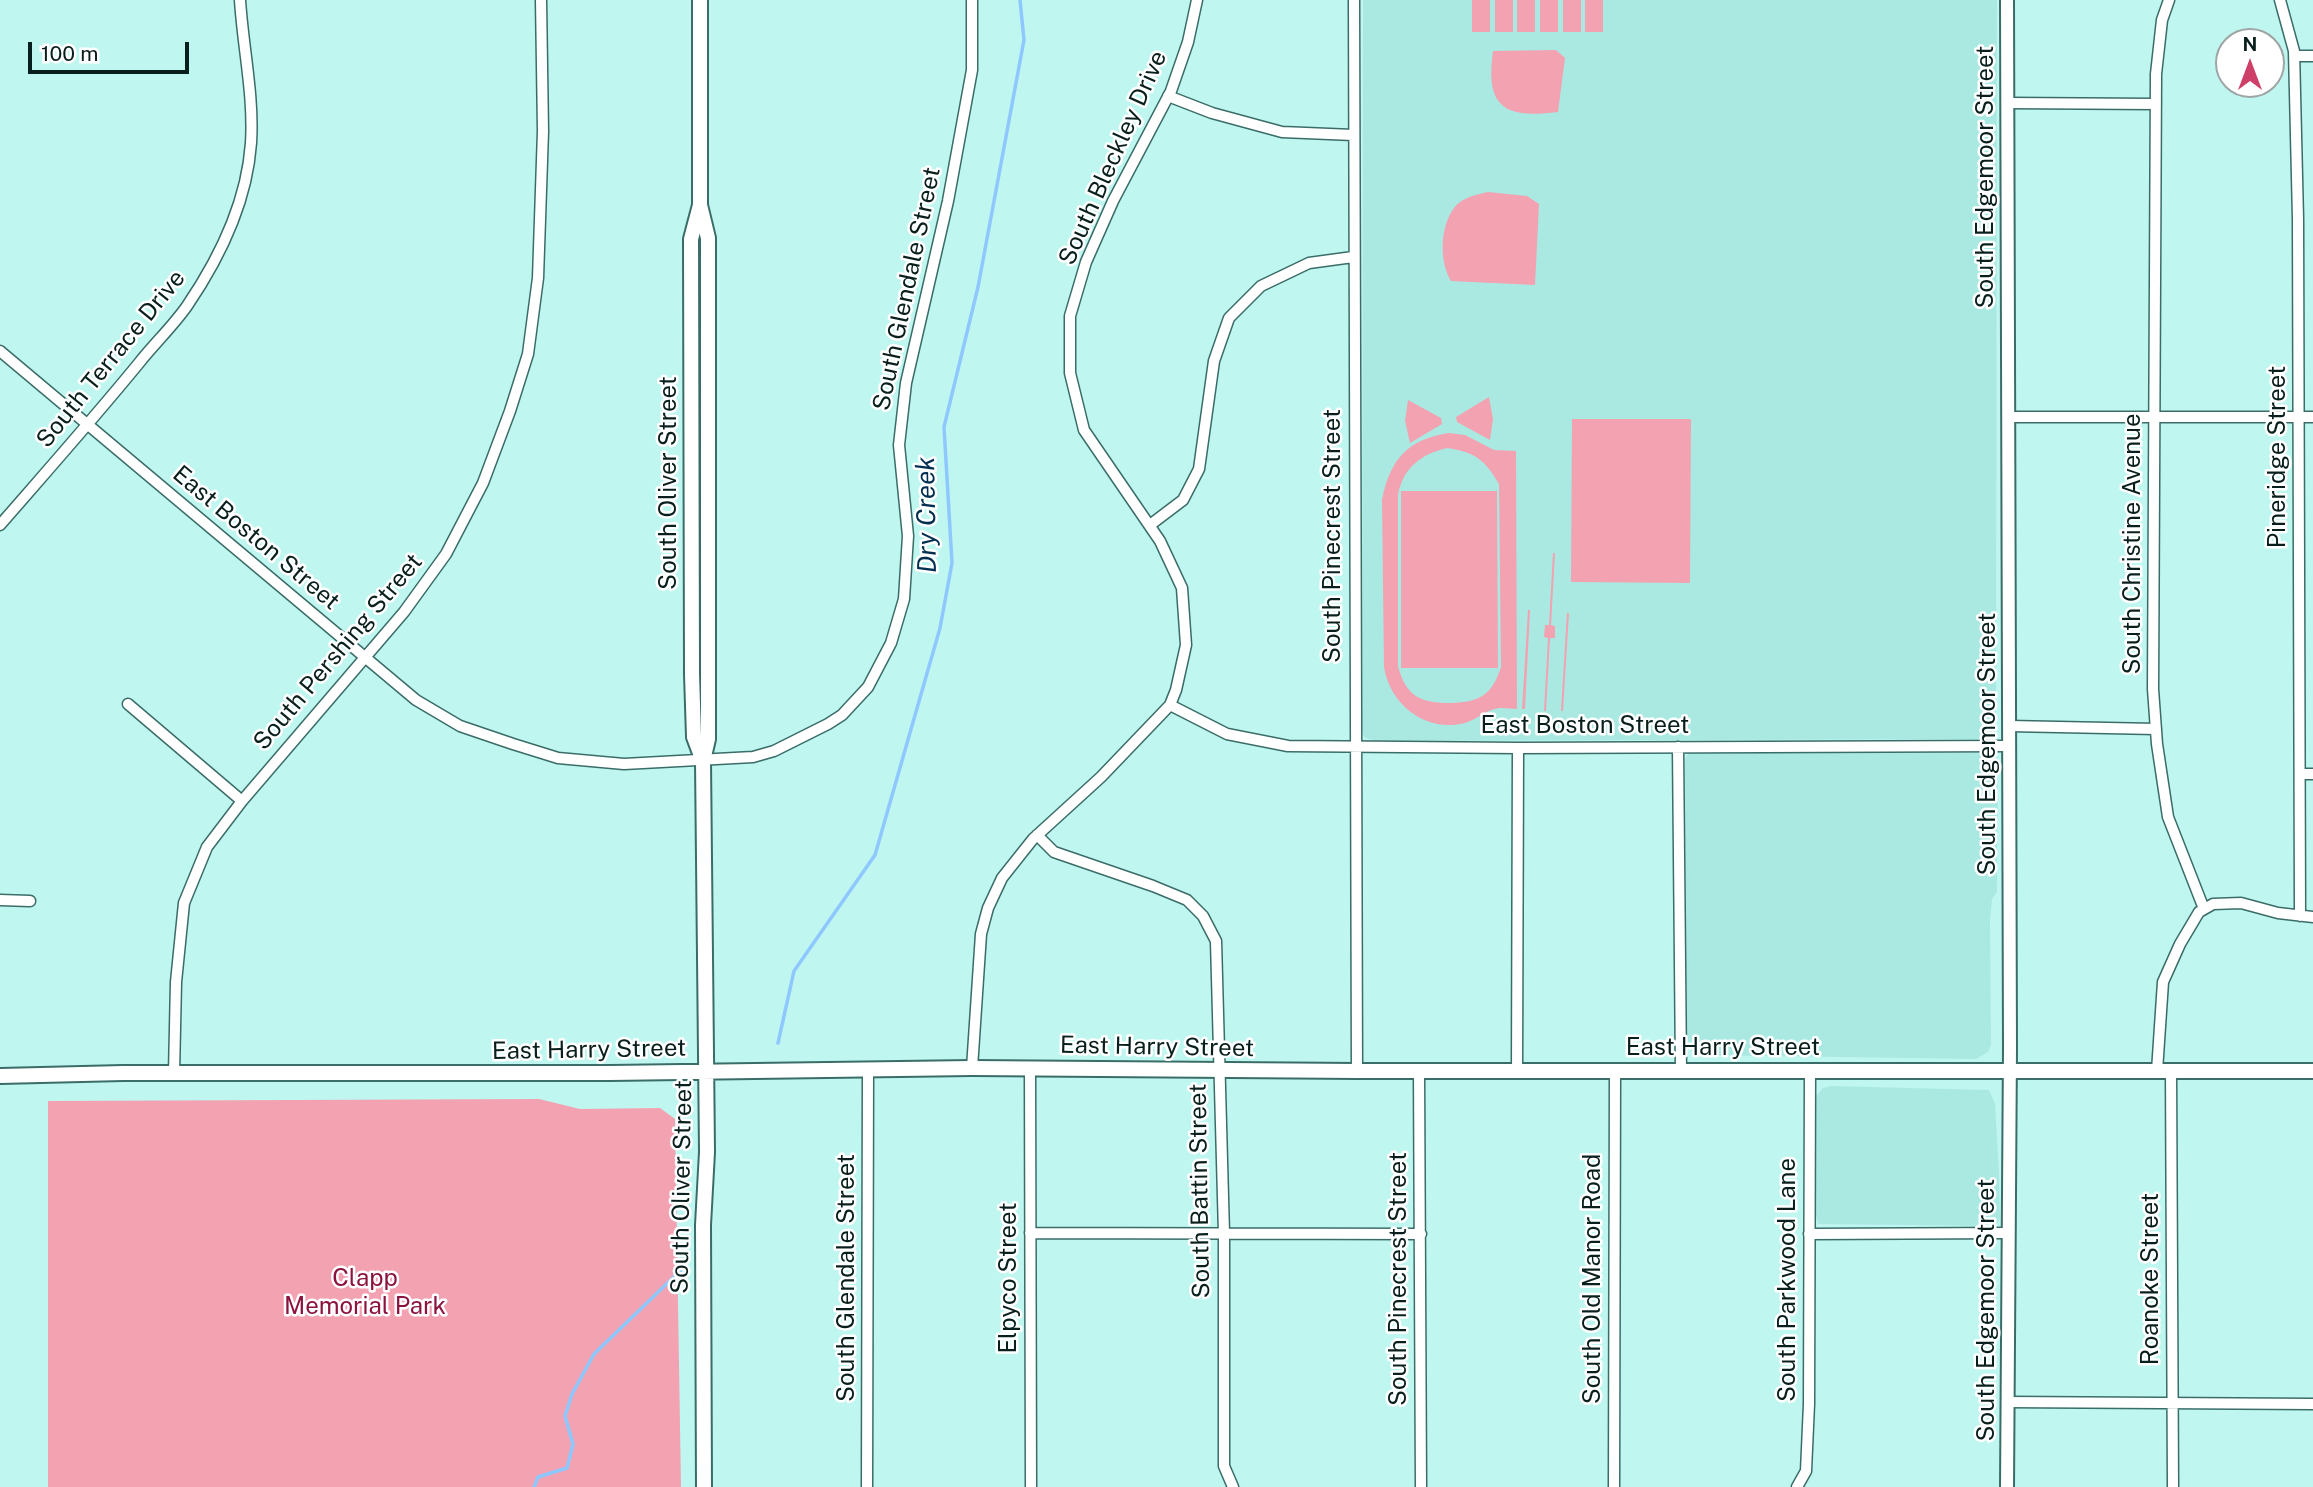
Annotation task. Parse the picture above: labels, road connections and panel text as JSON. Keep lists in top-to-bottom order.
{
  "streets": {
    "main road": ["South Oliver Street", "East Harry Street"],
    "street": [
      "South Bleckley Drive",
      "South Edgemoor Street",
      "South Glendale Street",
      "South Terrace Drive",
      "Pineridge Street",
      "South Pinecrest Street",
      "East Boston Street",
      "South Christine Avenue",
      "South Pershing Street",
      "South Battin Street",
      "Elpyco Street",
      "South Old Manor Road",
      "Roanoke Street",
      "South Parkwood Lane"
    ]
  },
  "crossings": [
    ["South Bleckley Drive", "East Boston Street"],
    ["South Bleckley Drive", "East Harry Street"],
    ["South Bleckley Drive", "South Battin Street"],
    ["South Edgemoor Street", "East Boston Street"],
    ["South Edgemoor Street", "East Harry Street"],
    ["South Glendale Street", "South Oliver Street"],
    ["South Glendale Street", "East Boston Street"],
    ["South Glendale Street", "East Harry Street"],
    ["South Terrace Drive", "East Boston Street"],
    ["South Oliver Street", "East Boston Street"],
    ["South Oliver Street", "East Harry Street"],
    ["South Pinecrest Street", "East Boston Street"],
    ["South Pinecrest Street", "East Harry Street"],
    ["East Boston Street", "South Pershing Street"],
    ["South Pershing Street", "East Harry Street"],
    ["East Harry Street", "South Battin Street"],
    ["East Harry Street", "Elpyco Street"],
    ["East Harry Street", "South Old Manor Road"],
    ["East Harry Street", "Roanoke Street"],
    ["East Harry Street", "South Parkwood Lane"]
  ],
  "water": ["Dry Creek"],
  "parks": ["Clapp Memorial Park"],
  "scale_bar": "100 m",
  "north": "top"
}
